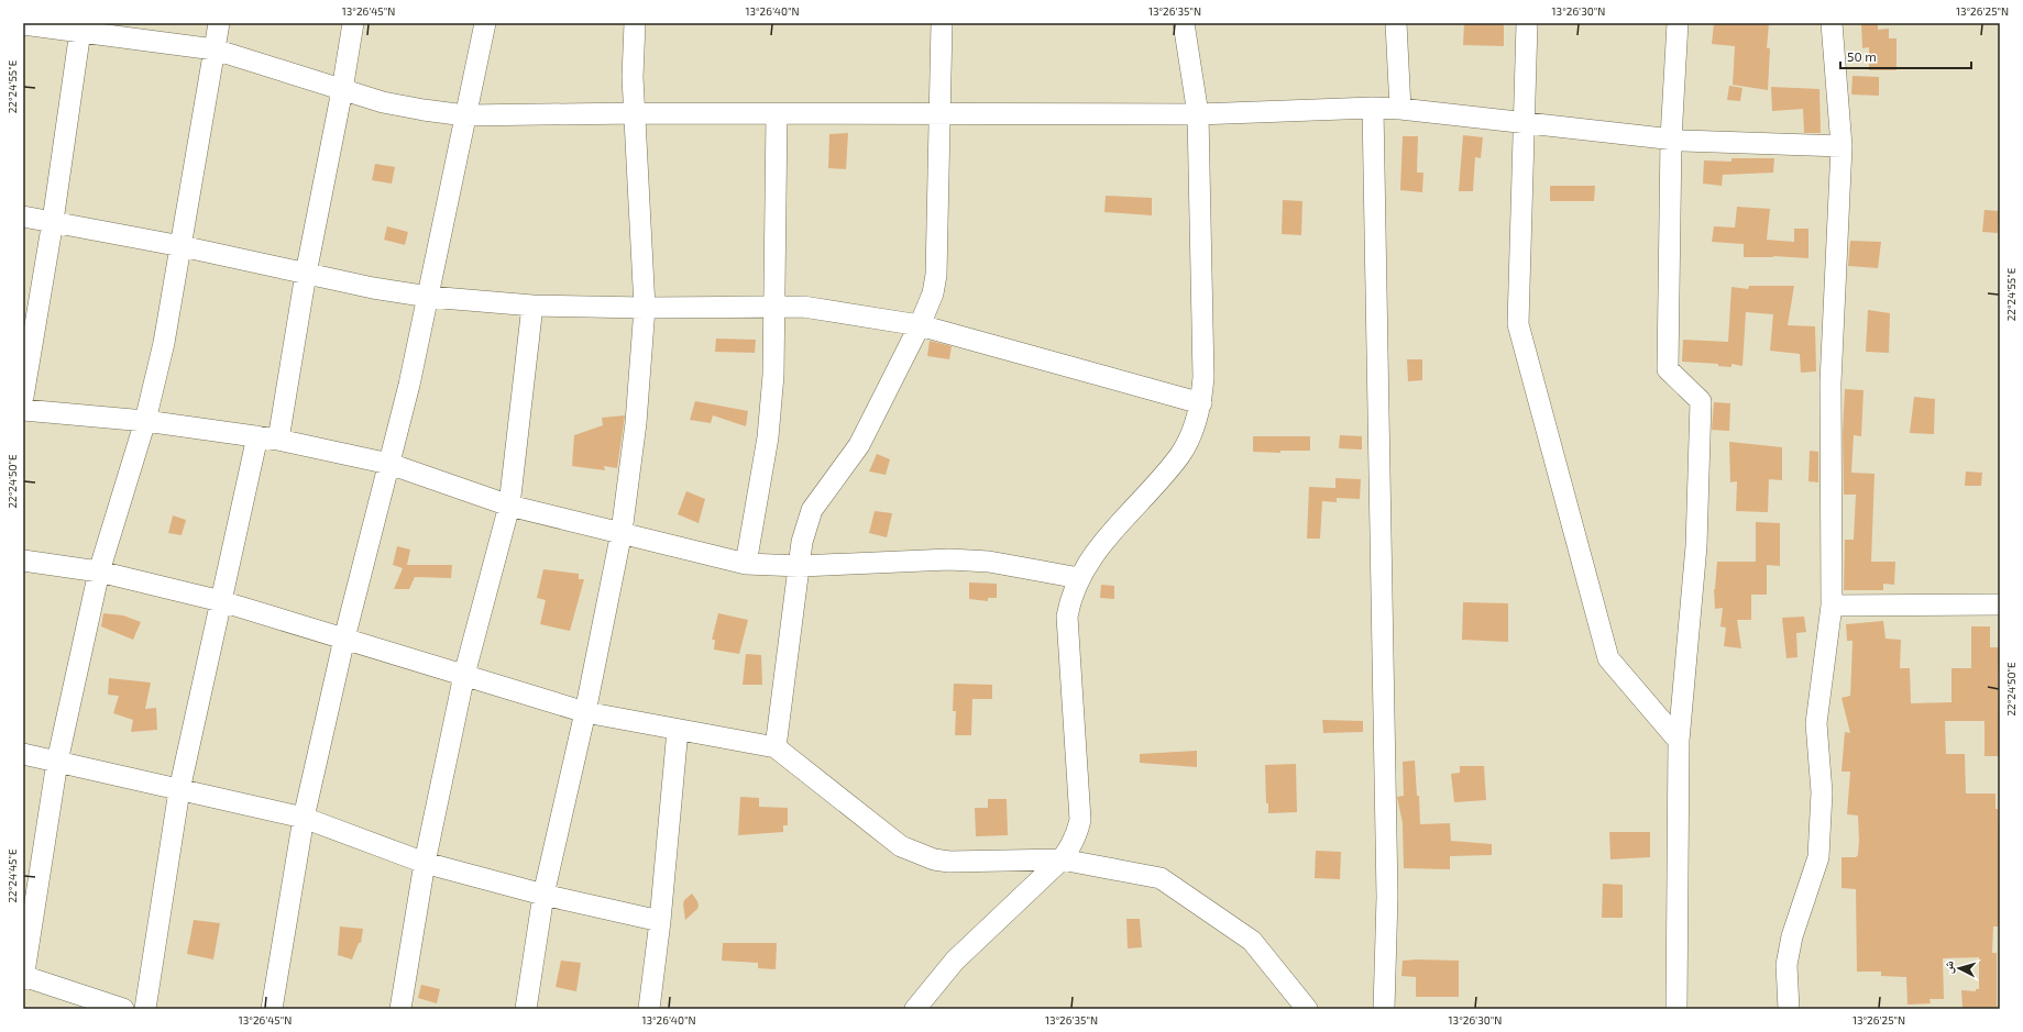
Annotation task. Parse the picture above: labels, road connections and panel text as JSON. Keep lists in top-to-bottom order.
{
  "scale_bar": "50 m",
  "north": "left",
  "coordinates": [
    "13°26'45\"N",
    "13°26'40\"N",
    "13°26'35\"N",
    "13°26'30\"N",
    "13°26'25\"N",
    "22°24'55\"E",
    "22°24'50\"E",
    "22°24'45\"E"
  ]
}
